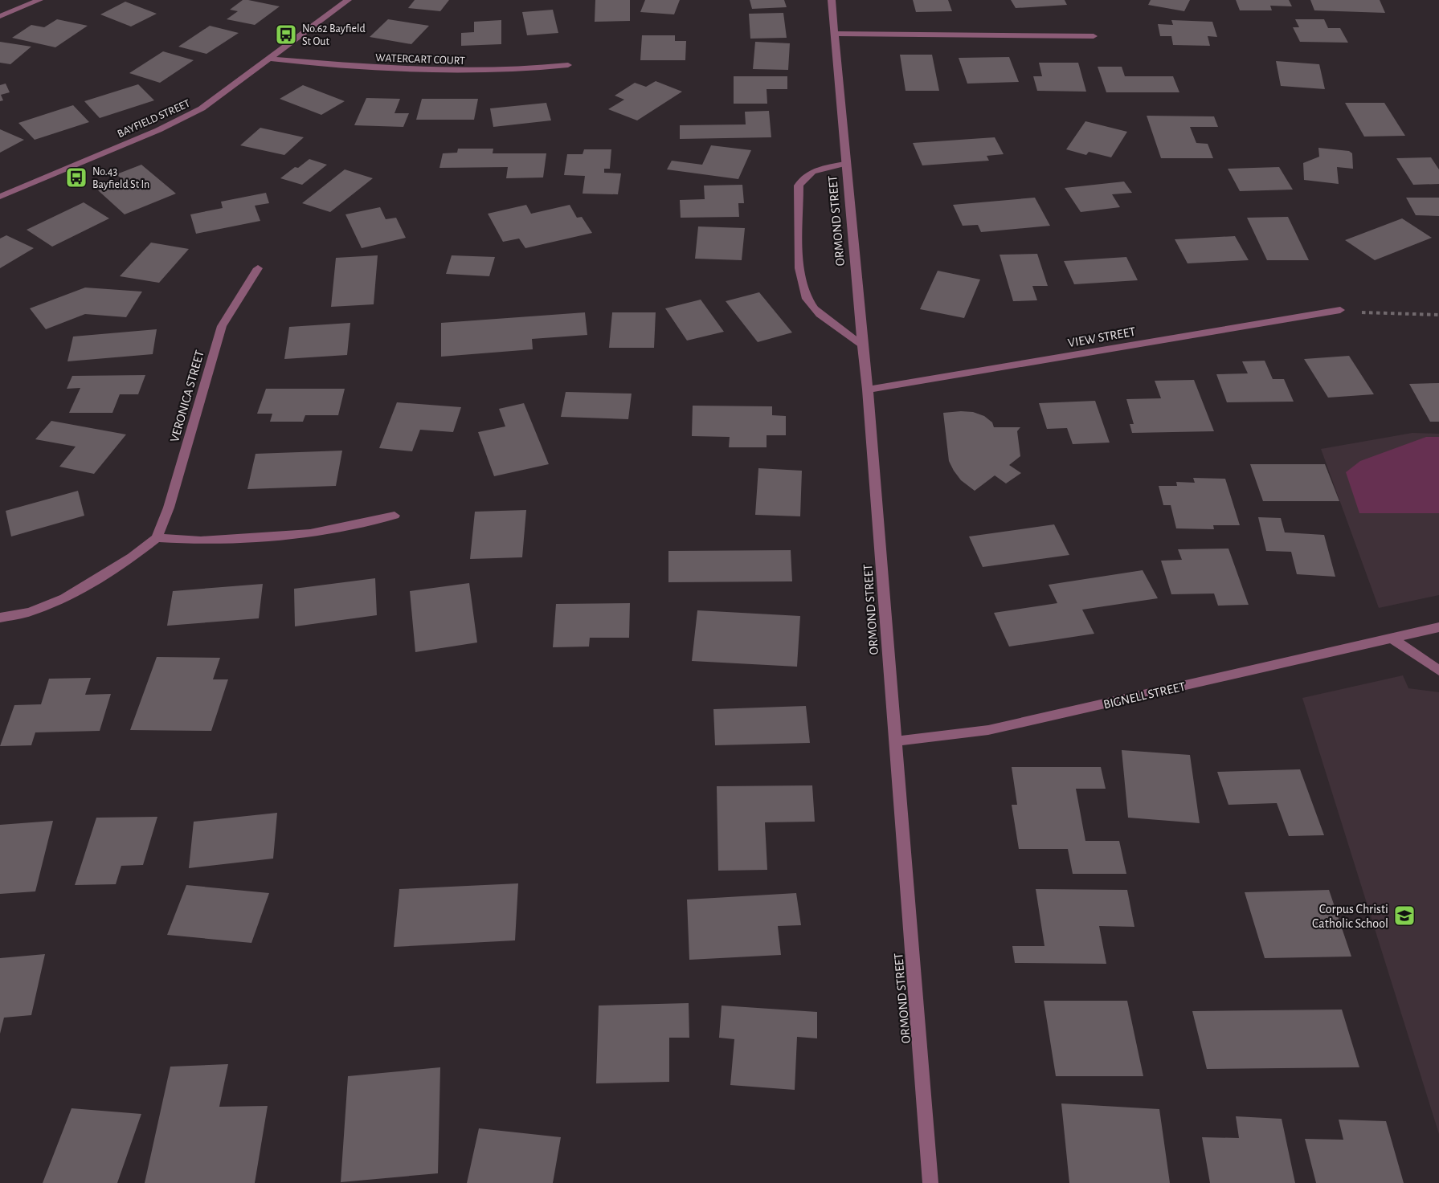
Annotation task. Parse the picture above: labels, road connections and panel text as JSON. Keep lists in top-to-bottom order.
{
  "streets": {
    "street": [
      "WATERCART COURT",
      "BAYFIELD STREET",
      "ORMOND STREET",
      "VIEW STREET",
      "VERONICA STREET",
      "BIGNELL STREET"
    ]
  },
  "crossings": [
    ["WATERCART COURT", "BAYFIELD STREET"],
    ["ORMOND STREET", "VIEW STREET"],
    ["ORMOND STREET", "BIGNELL STREET"]
  ],
  "places": {
    "bus stop": ["No.62 Bayfield St Out", "No.43 Bayfield St In"],
    "school or university": ["Corpus Christi Catholic School"]
  }
}
